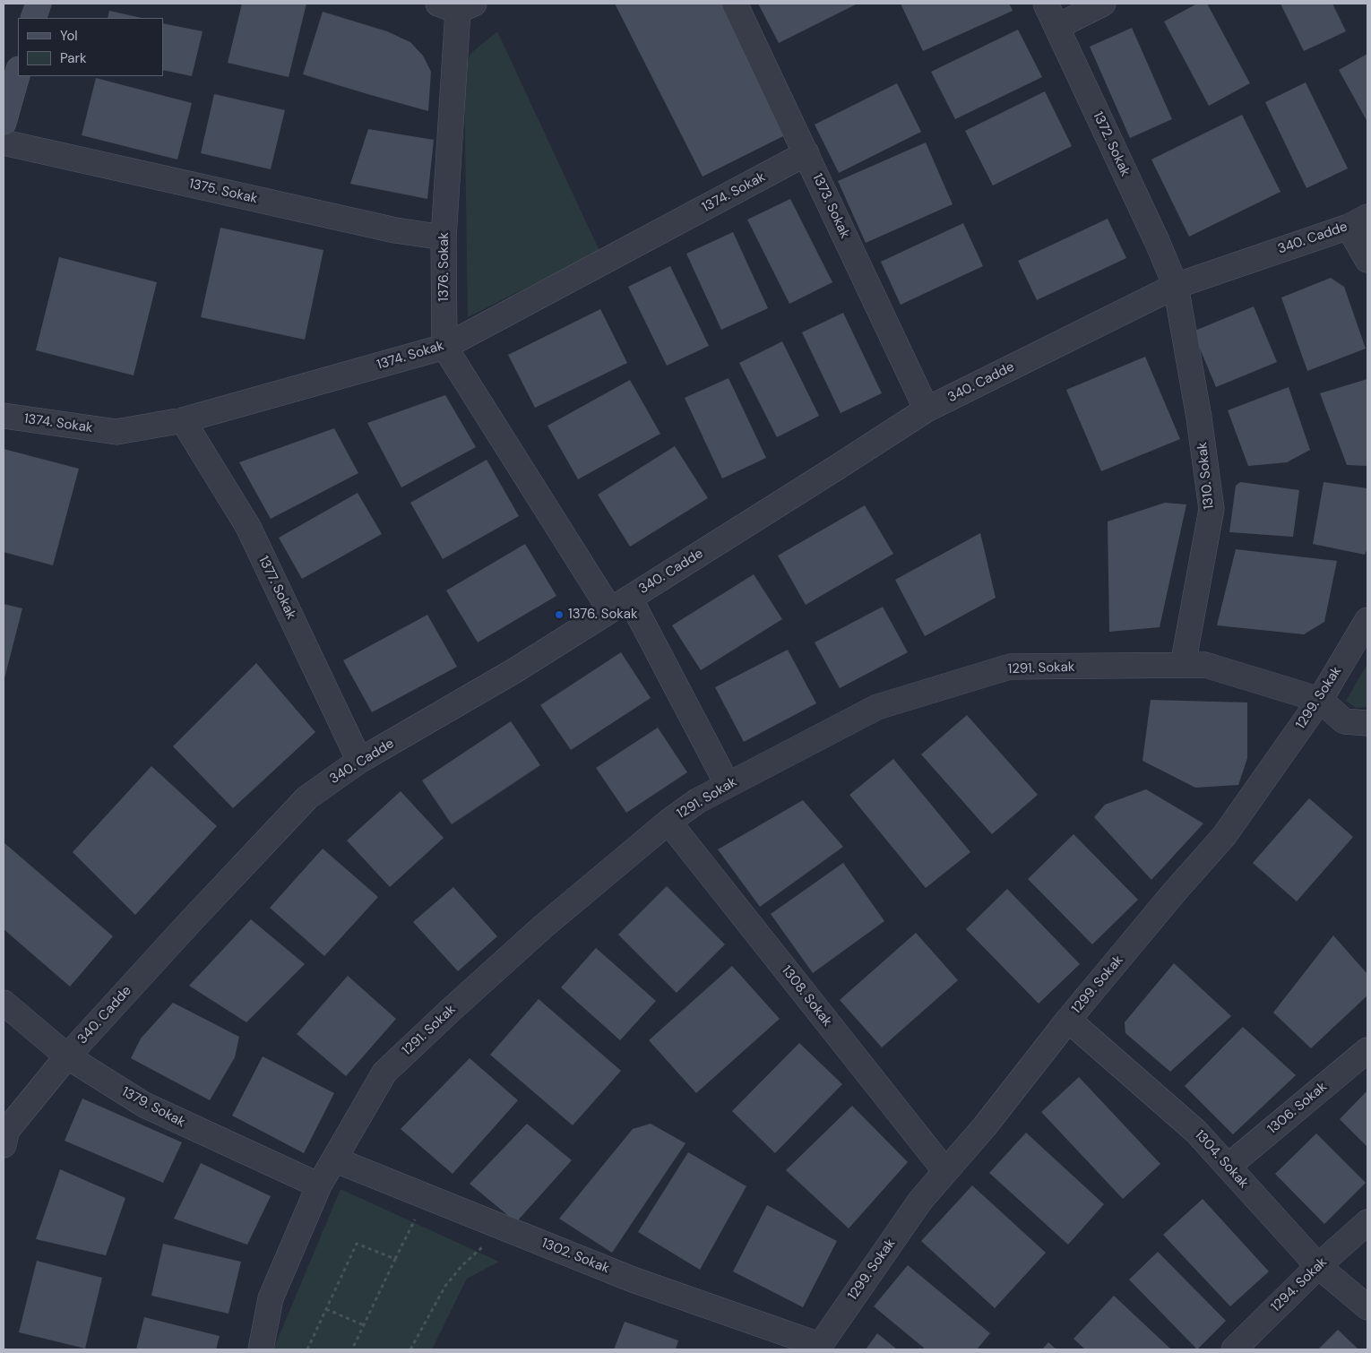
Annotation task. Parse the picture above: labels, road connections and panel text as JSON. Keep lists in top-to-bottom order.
{
  "streets": {
    "street": [
      "1372. Sokak",
      "1375. Sokak",
      "1374. Sokak",
      "1373. Sokak",
      "340. Cadde",
      "1376. Sokak",
      "1310. Sokak",
      "1377. Sokak",
      "1291. Sokak",
      "1299. Sokak",
      "1308. Sokak",
      "1379. Sokak",
      "1306. Sokak",
      "1304. Sokak",
      "1302. Sokak",
      "1294. Sokak"
    ]
  },
  "crossings": [
    ["1372. Sokak", "340. Cadde"],
    ["1372. Sokak", "1310. Sokak"],
    ["1375. Sokak", "1376. Sokak"],
    ["1374. Sokak", "1373. Sokak"],
    ["1374. Sokak", "1376. Sokak"],
    ["1374. Sokak", "1377. Sokak"],
    ["1373. Sokak", "340. Cadde"],
    ["340. Cadde", "1310. Sokak"],
    ["340. Cadde", "1377. Sokak"],
    ["340. Cadde", "1379. Sokak"],
    ["1310. Sokak", "1291. Sokak"],
    ["1291. Sokak", "1299. Sokak"],
    ["1291. Sokak", "1308. Sokak"],
    ["1291. Sokak", "1379. Sokak"],
    ["1291. Sokak", "1302. Sokak"],
    ["1299. Sokak", "1308. Sokak"],
    ["1299. Sokak", "1304. Sokak"],
    ["1299. Sokak", "1302. Sokak"],
    ["1306. Sokak", "1304. Sokak"],
    ["1304. Sokak", "1294. Sokak"]
  ],
  "places": ["1376. Sokak"],
  "legend": ["Yol", "Park"]
}
